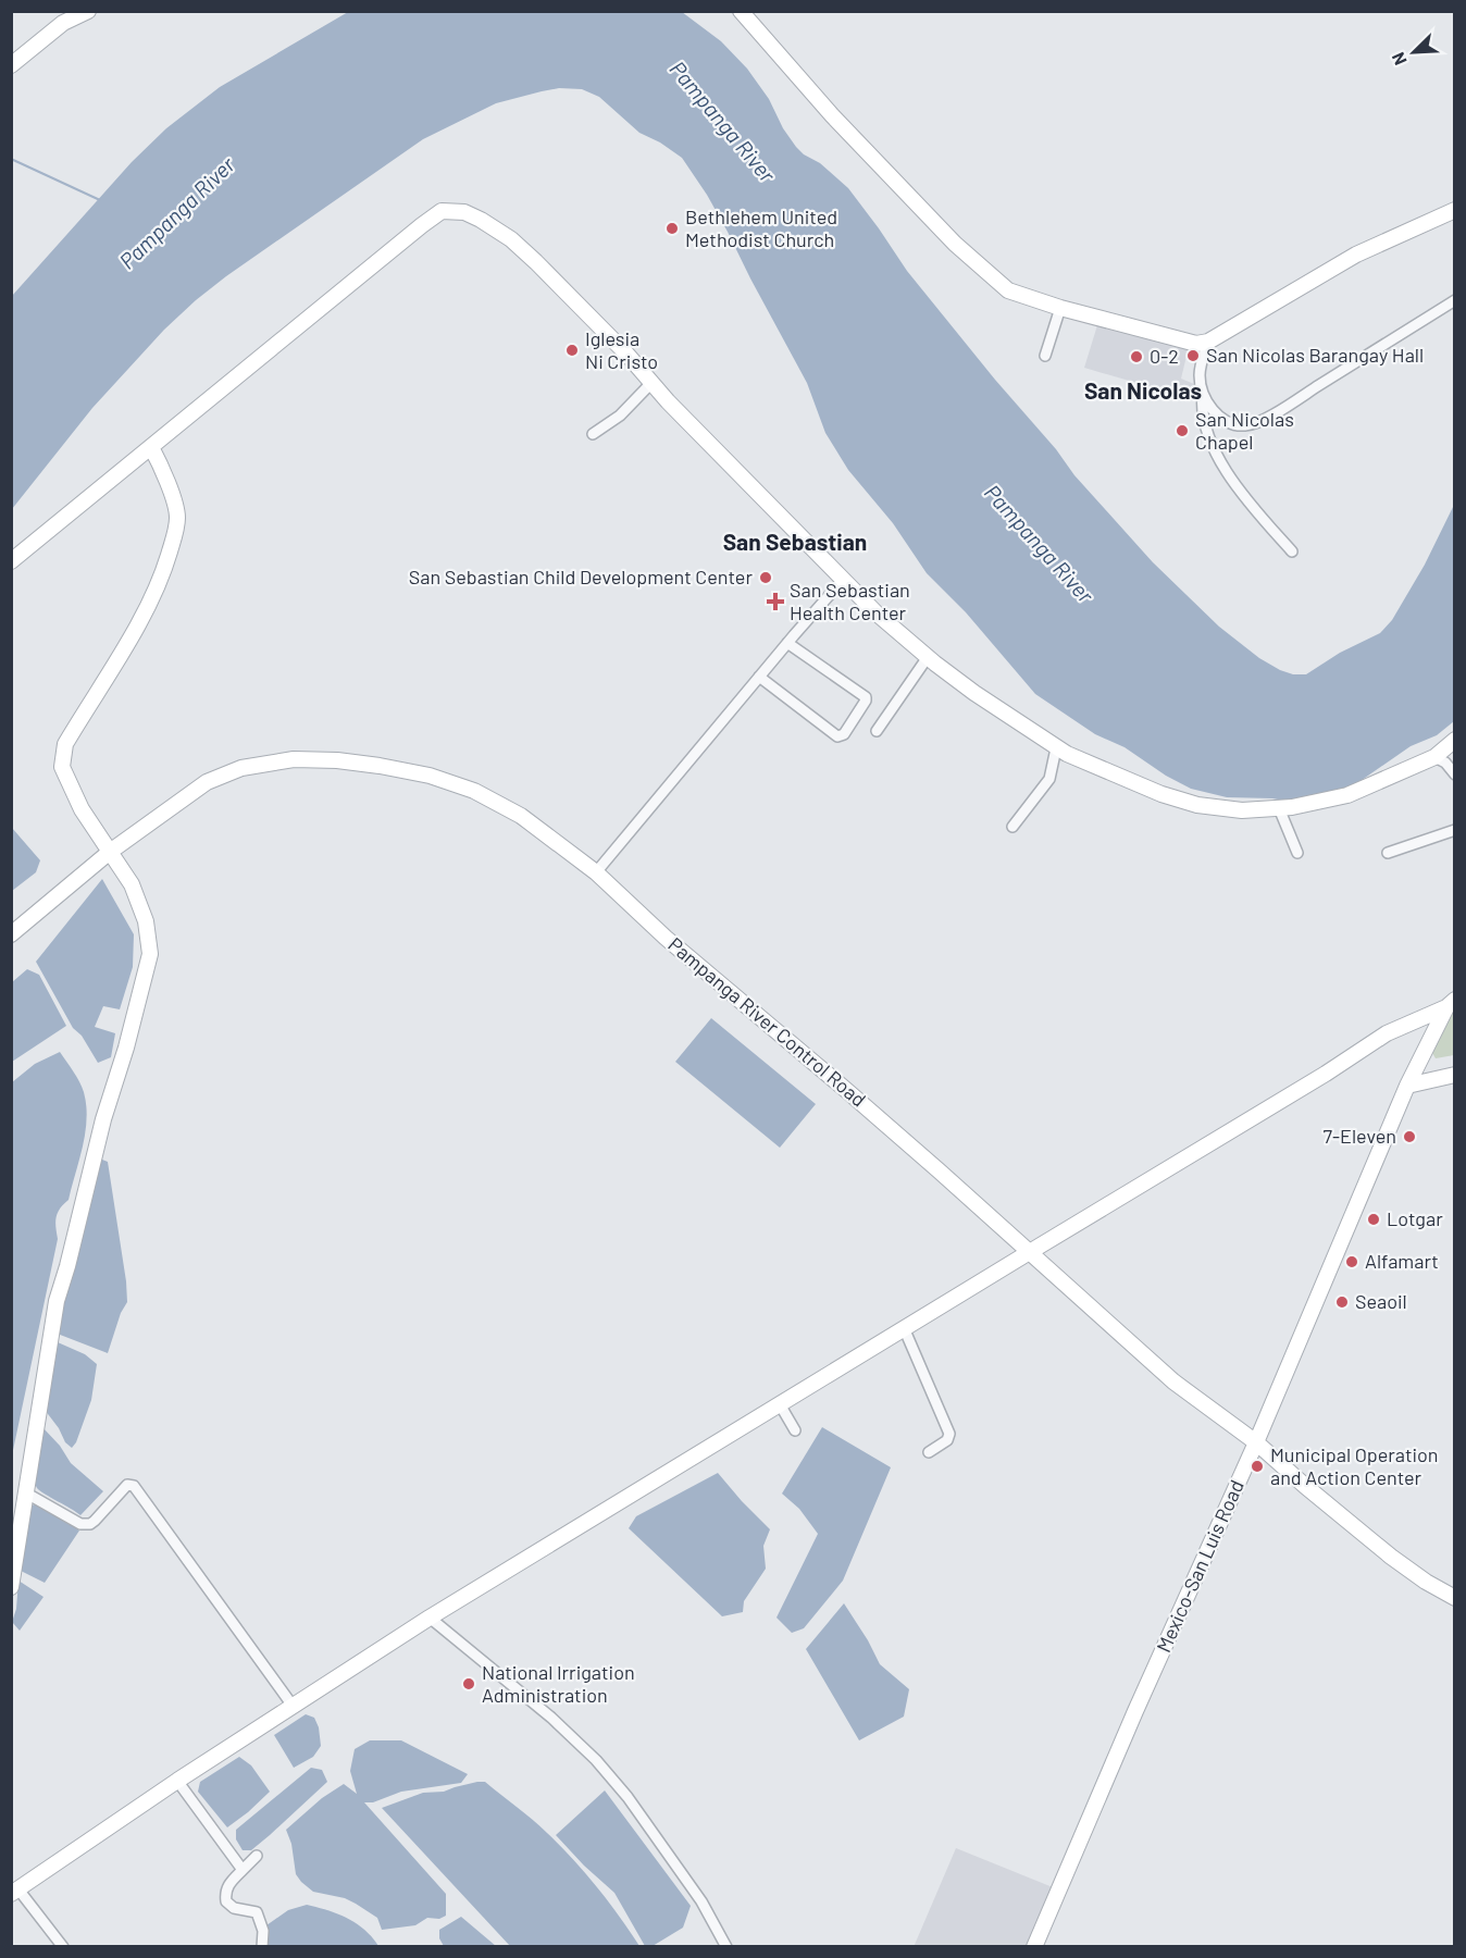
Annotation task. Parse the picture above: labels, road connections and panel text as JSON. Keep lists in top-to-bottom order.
{
  "streets": {
    "street": ["Pampanga River Control Road", "Mexico-San Luis Road"]
  },
  "crossings": [
    ["Pampanga River Control Road", "Mexico-San Luis Road"]
  ],
  "districts": ["San Nicolas", "San Sebastian"],
  "water": ["Pampanga River"],
  "places": {
    "other": [
      "Bethlehem United Methodist Church",
      "Iglesia Ni Cristo",
      "San Nicolas Barangay Hall",
      "0-2",
      "San Nicolas Chapel",
      "San Sebastian Child Development Center",
      "7-Eleven",
      "Lotgar",
      "Alfamart",
      "Seaoil",
      "Municipal Operation and Action Center",
      "National Irrigation Administration"
    ],
    "health": ["San Sebastian Health Center"]
  },
  "north": "bottom left"
}
